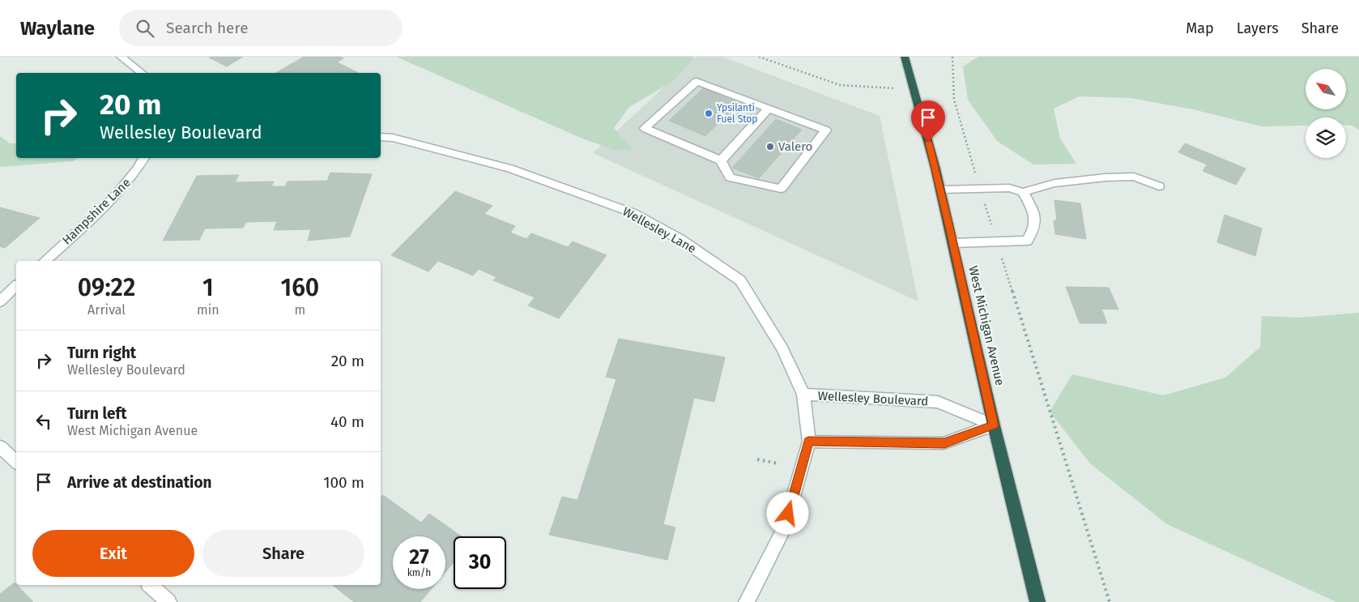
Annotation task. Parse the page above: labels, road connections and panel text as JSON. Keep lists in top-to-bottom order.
{
  "streets": {
    "highway": ["West Michigan Avenue"],
    "street": ["Hampshire Lane", "Wellesley Lane", "Wellesley Boulevard"]
  },
  "crossings": [
    ["Wellesley Lane", "Wellesley Boulevard"],
    ["West Michigan Avenue", "Wellesley Boulevard"]
  ],
  "places": ["Ypsilanti Fuel Stop", "Valero"],
  "north": "top left",
  "page": {
    "header": "Waylane",
    "search": "Search here",
    "nav": ["Map", "Layers", "Share"],
    "turn": ["20 m", "Wellesley Boulevard"],
    "eta": [
      "09:22",
      "Arrival",
      "1",
      "min",
      "160",
      "m"
    ],
    "list": [
      {
        "name": "Turn right",
        "note": "Wellesley Boulevard",
        "value": "20 m"
      },
      {
        "name": "Turn left",
        "note": "West Michigan Avenue",
        "value": "40 m"
      },
      {
        "name": "Arrive at destination",
        "value": "100 m"
      }
    ],
    "buttons": ["Exit", "Share"],
    "speed": "27 km/h",
    "limit": "30"
  }
}
